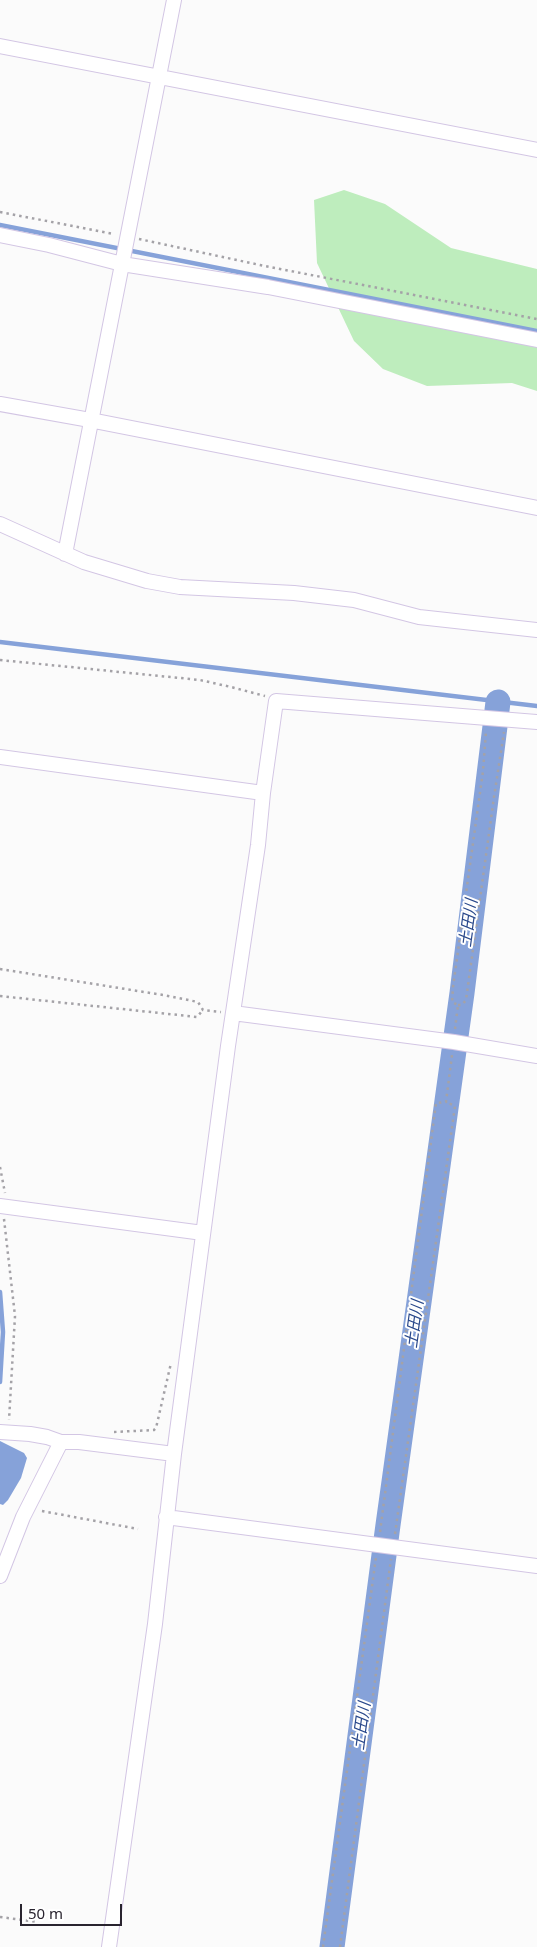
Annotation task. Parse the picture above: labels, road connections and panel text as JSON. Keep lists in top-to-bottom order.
{
  "water": ["土田川"],
  "scale_bar": "50 m"
}
